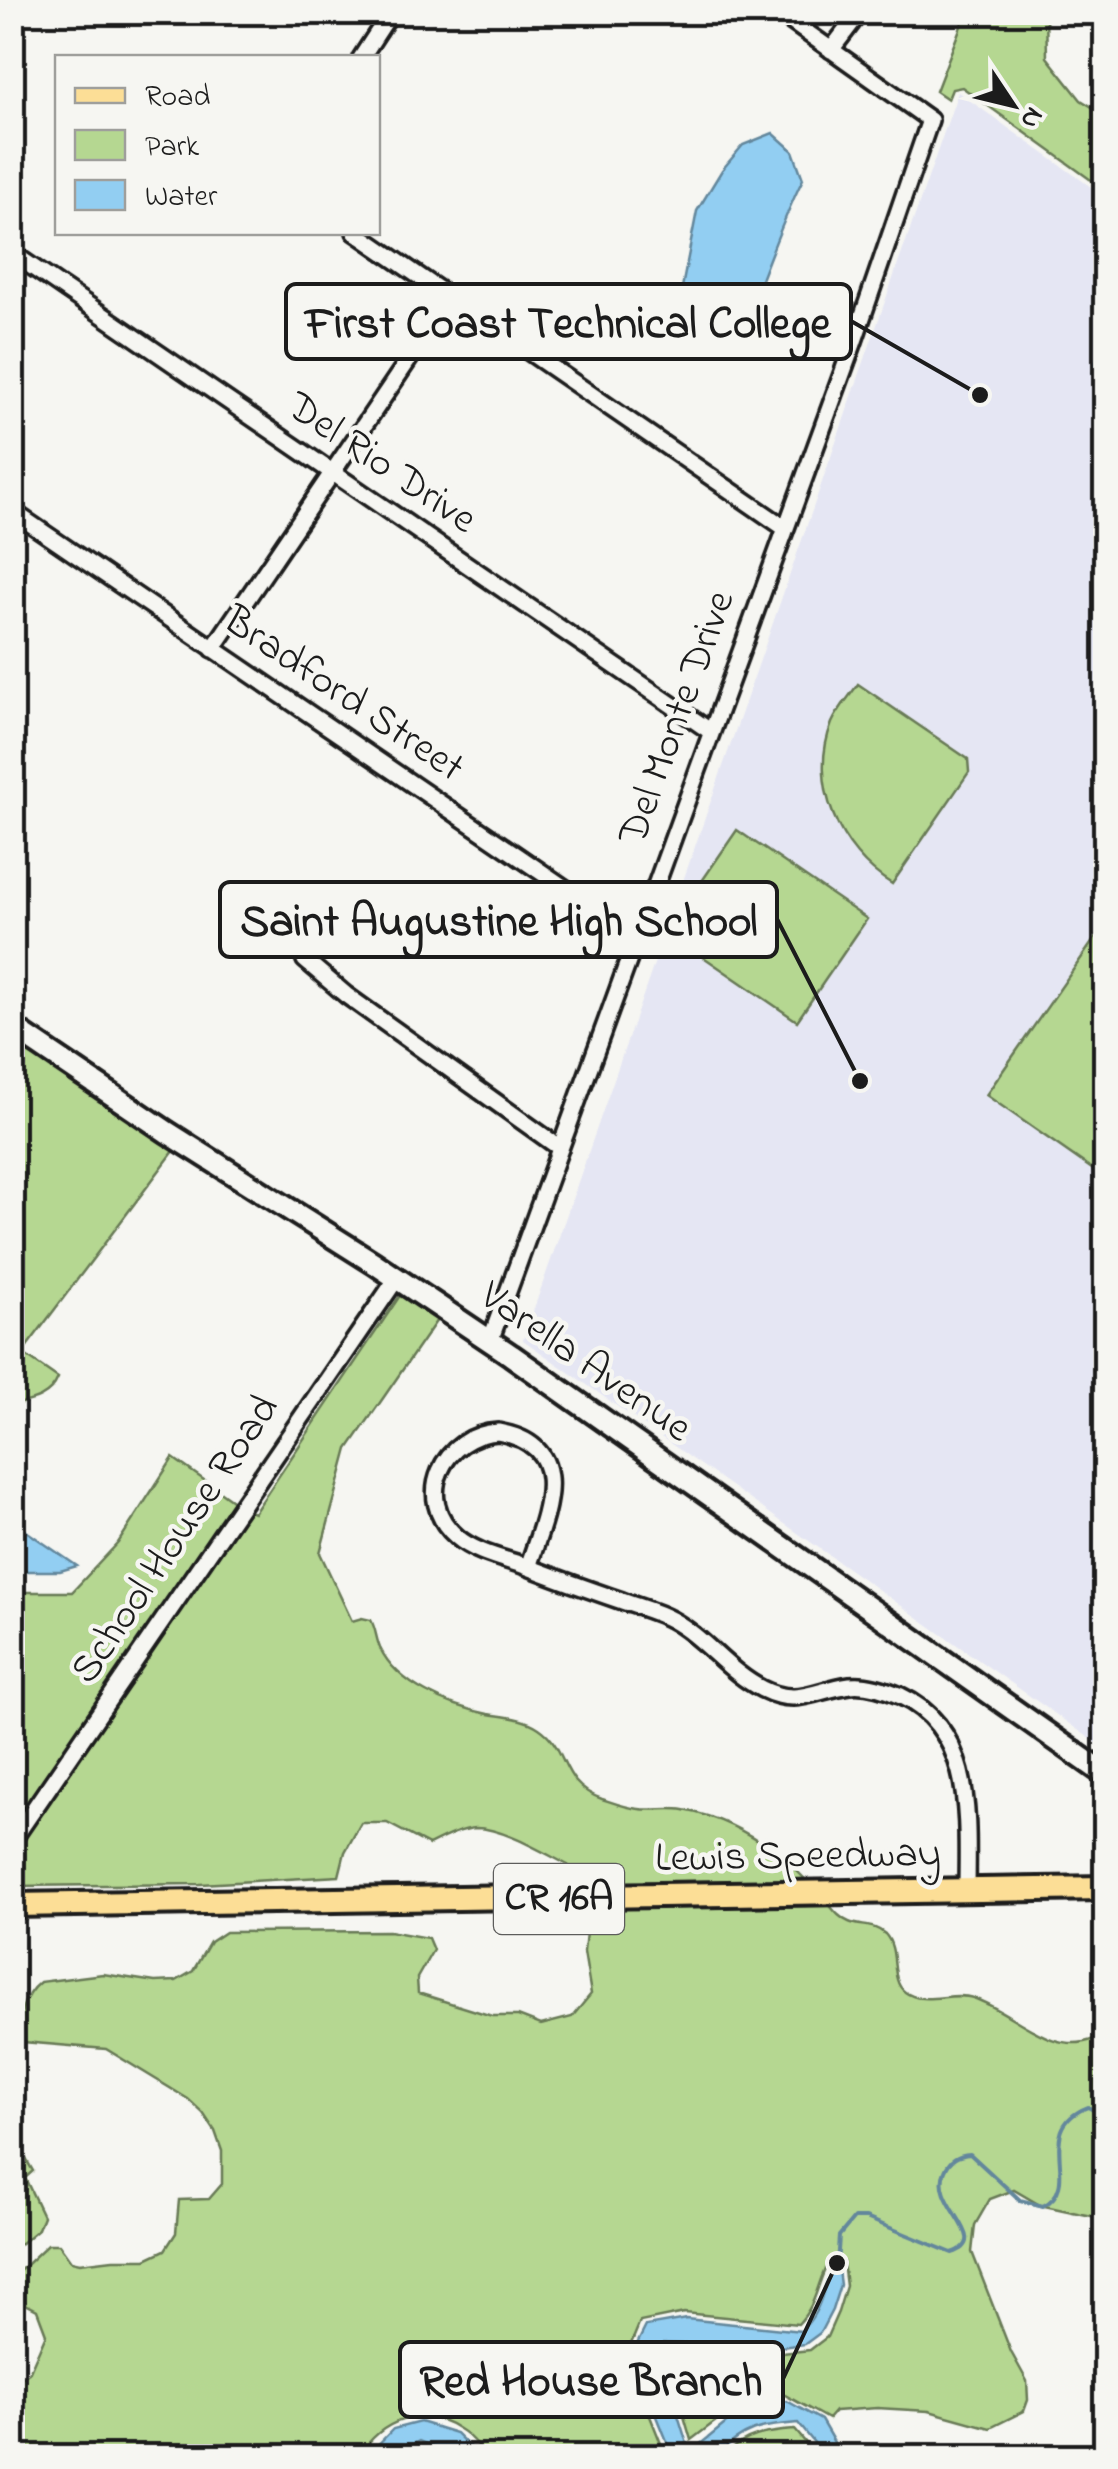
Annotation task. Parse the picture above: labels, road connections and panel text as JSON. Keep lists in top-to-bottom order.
{
  "streets": {
    "main road": ["Lewis Speedway", "CR 16A"],
    "street": [
      "Del Rio Drive",
      "Bradford Street",
      "Del Monte Drive",
      "Varella Avenue",
      "School House Road"
    ]
  },
  "crossings": [
    ["Del Rio Drive", "Del Monte Drive"],
    ["Bradford Street", "Del Monte Drive"],
    ["Del Monte Drive", "Varella Avenue"],
    ["Varella Avenue", "School House Road"]
  ],
  "places": ["First Coast Technical College", "Saint Augustine High School", "Red House Branch"],
  "legend": ["Road", "Park", "Water"],
  "north": "bottom right"
}
